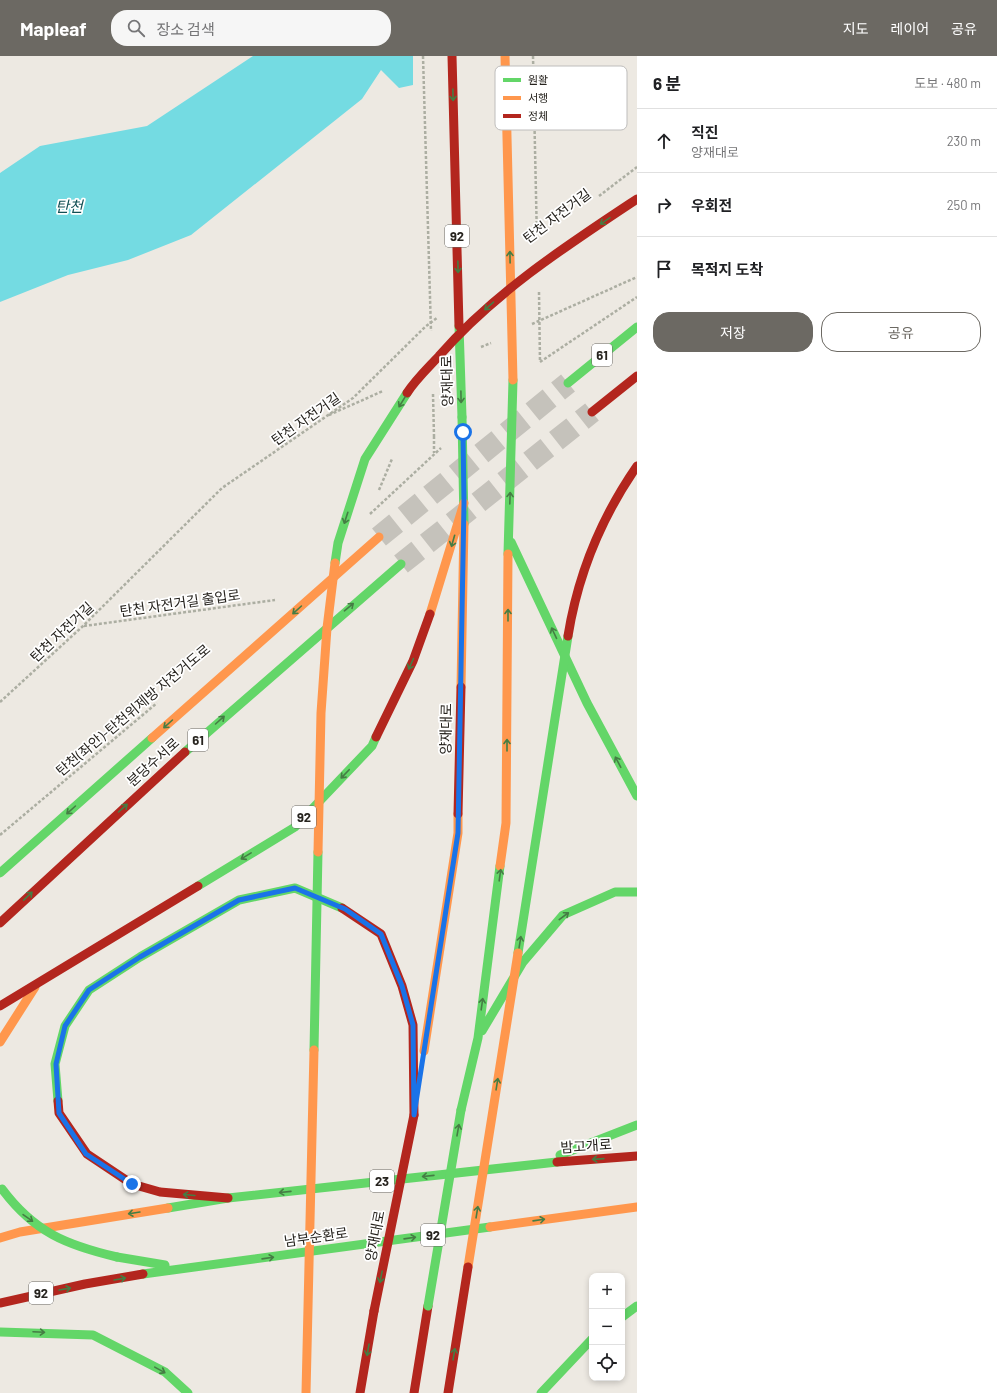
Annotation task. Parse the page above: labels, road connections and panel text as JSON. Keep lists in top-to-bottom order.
{
  "streets": {
    "main road": [
      "92",
      "61",
      "양재대로",
      "분당수서로",
      "밤고개로",
      "23",
      "남부순환로"
    ],
    "path": ["탄천 자전거길", "탄천 자전거길 출입로", "탄천(좌안)-탄천위제방 자전거도로"]
  },
  "crossings": [
    ["탄천 자전거길", "탄천 자전거길 출입로"],
    ["92", "양재대로"],
    ["양재대로", "23"],
    ["밤고개로", "23"]
  ],
  "water": ["탄천"],
  "legend": ["원활", "서행", "정체"],
  "page": {
    "header": "Mapleaf",
    "search": "장소 검색",
    "nav": ["지도", "레이어", "공유"],
    "heading": ["6 분", "도보 · 480 m"],
    "list": [
      ["직진", "양재대로", "230 m"],
      ["우회전", "250 m"],
      "목적지 도착"
    ],
    "buttons": ["저장", "공유"],
    "map_buttons": ["+", "−"]
  }
}
